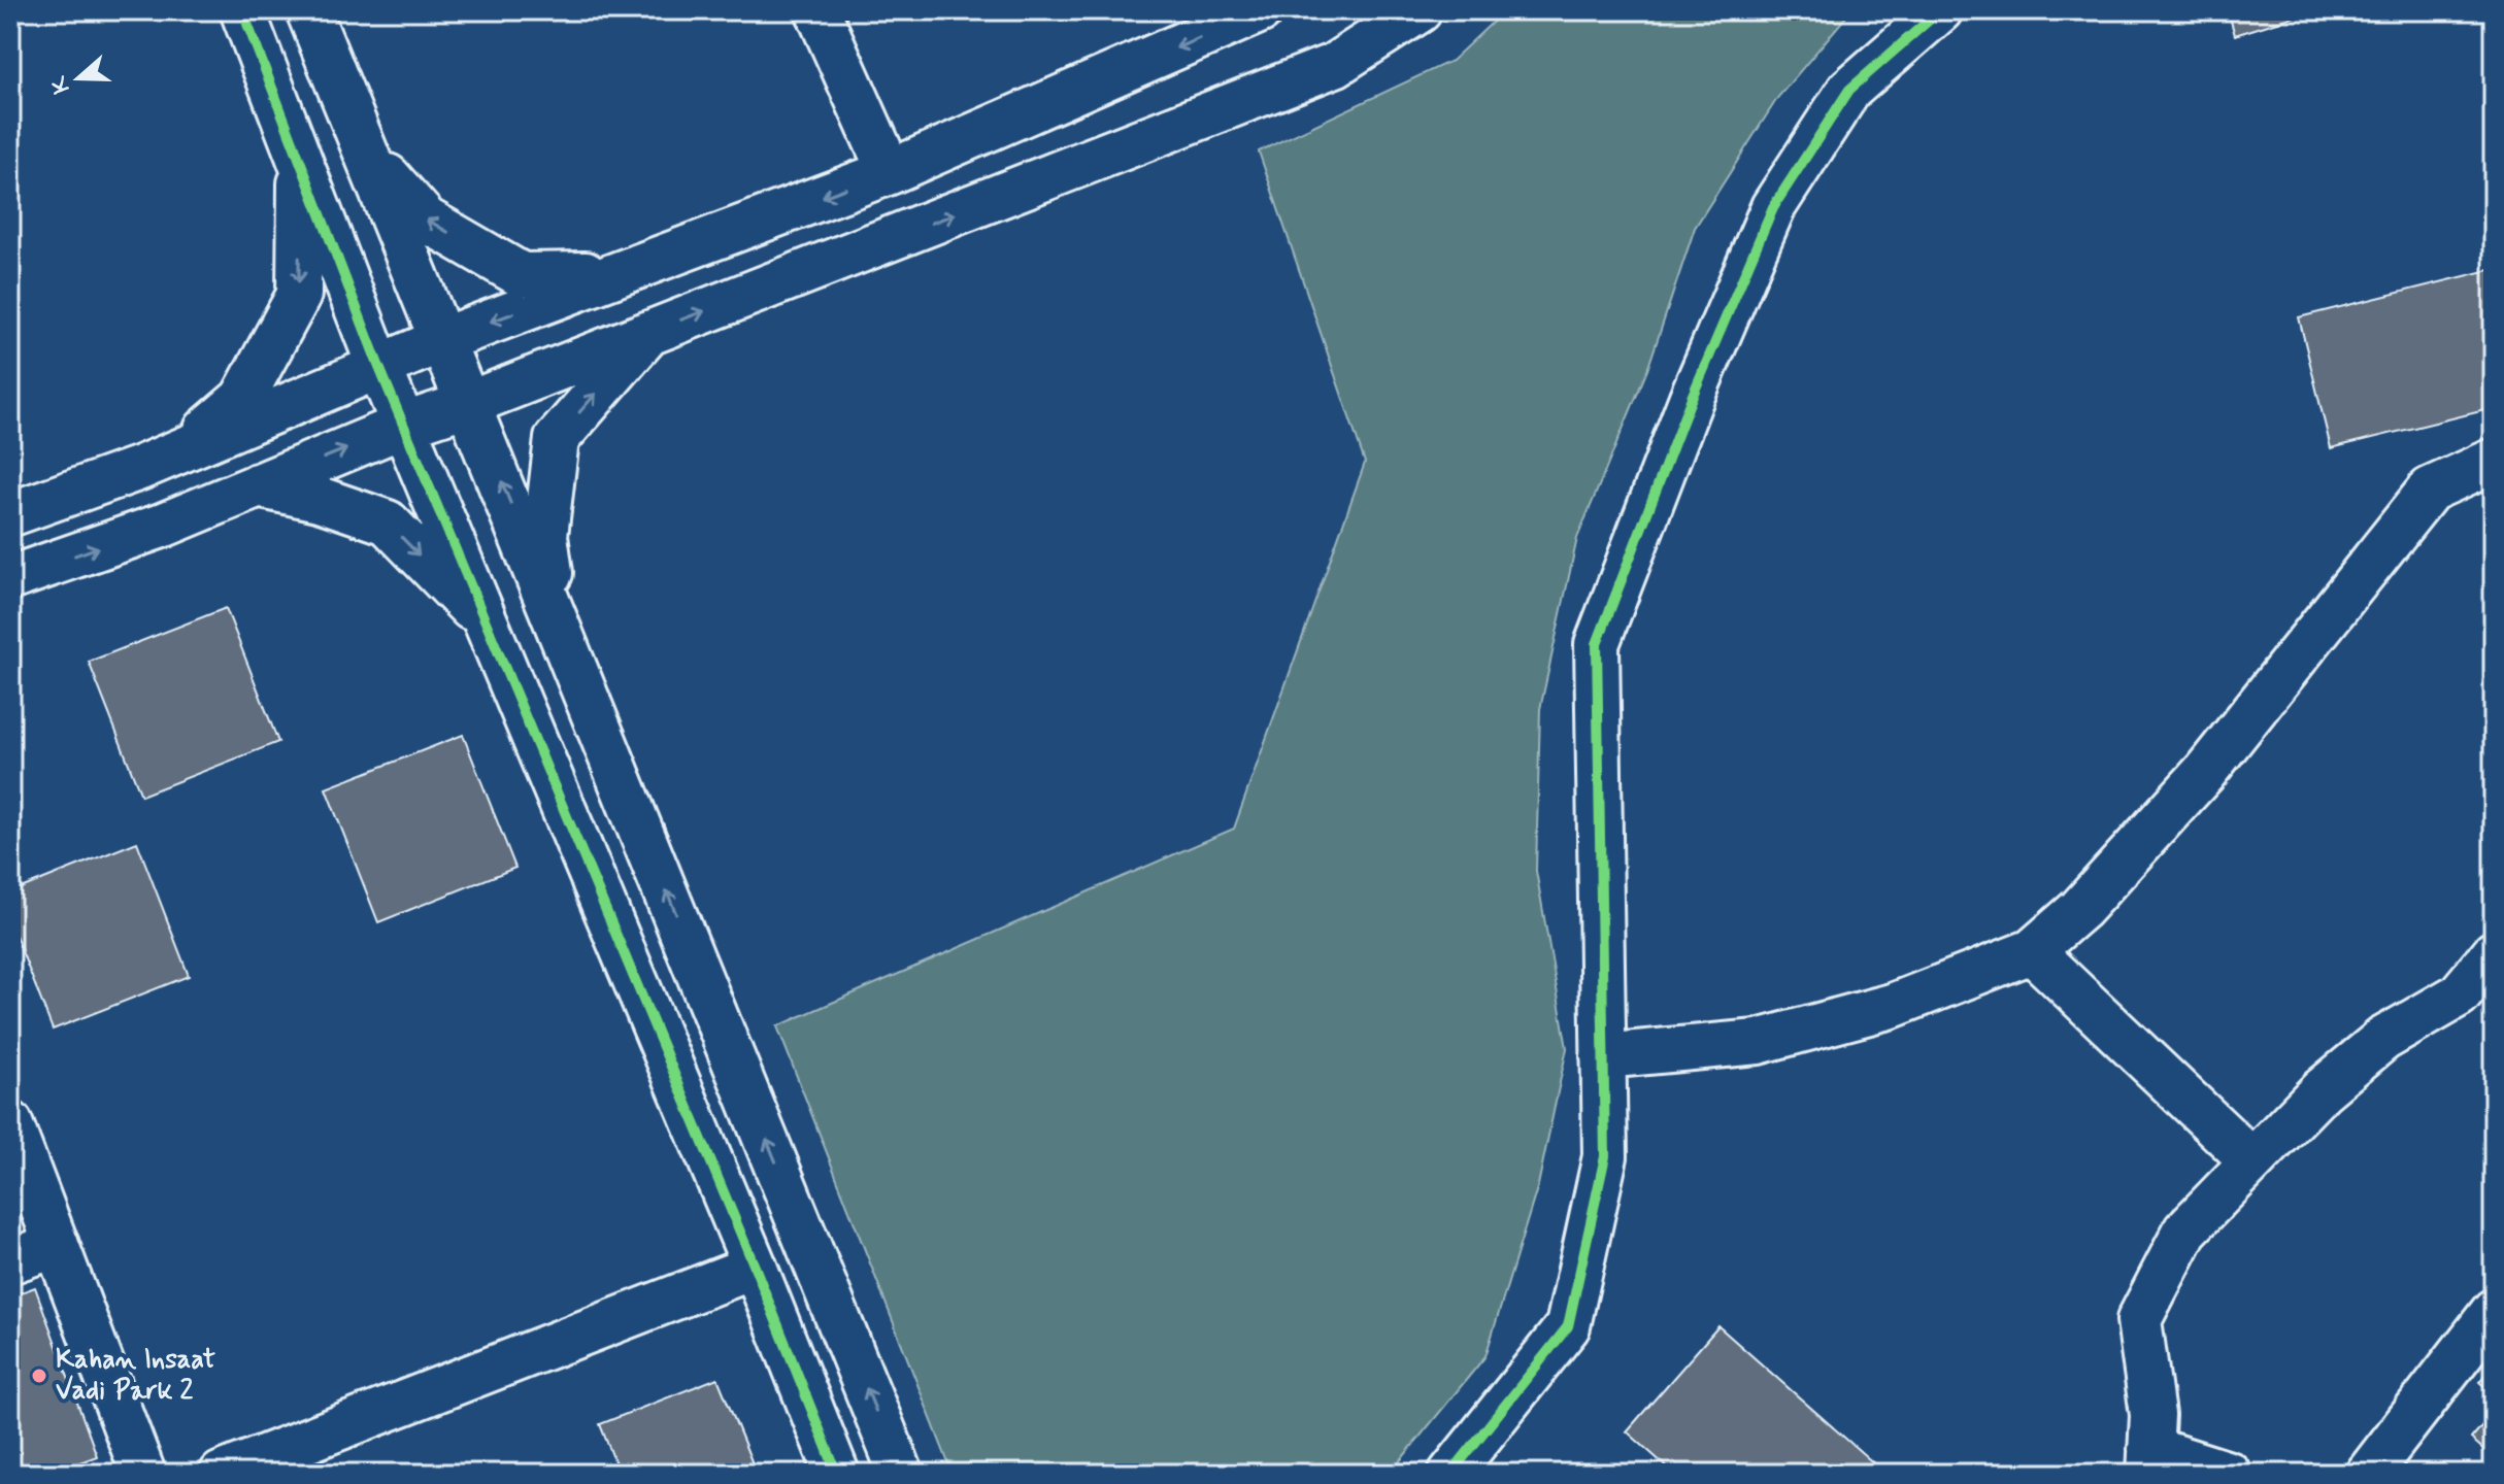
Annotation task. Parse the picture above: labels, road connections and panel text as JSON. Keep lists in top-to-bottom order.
{
  "places": ["Kahan Insaat Vadi Park 2"],
  "north": "left"
}
